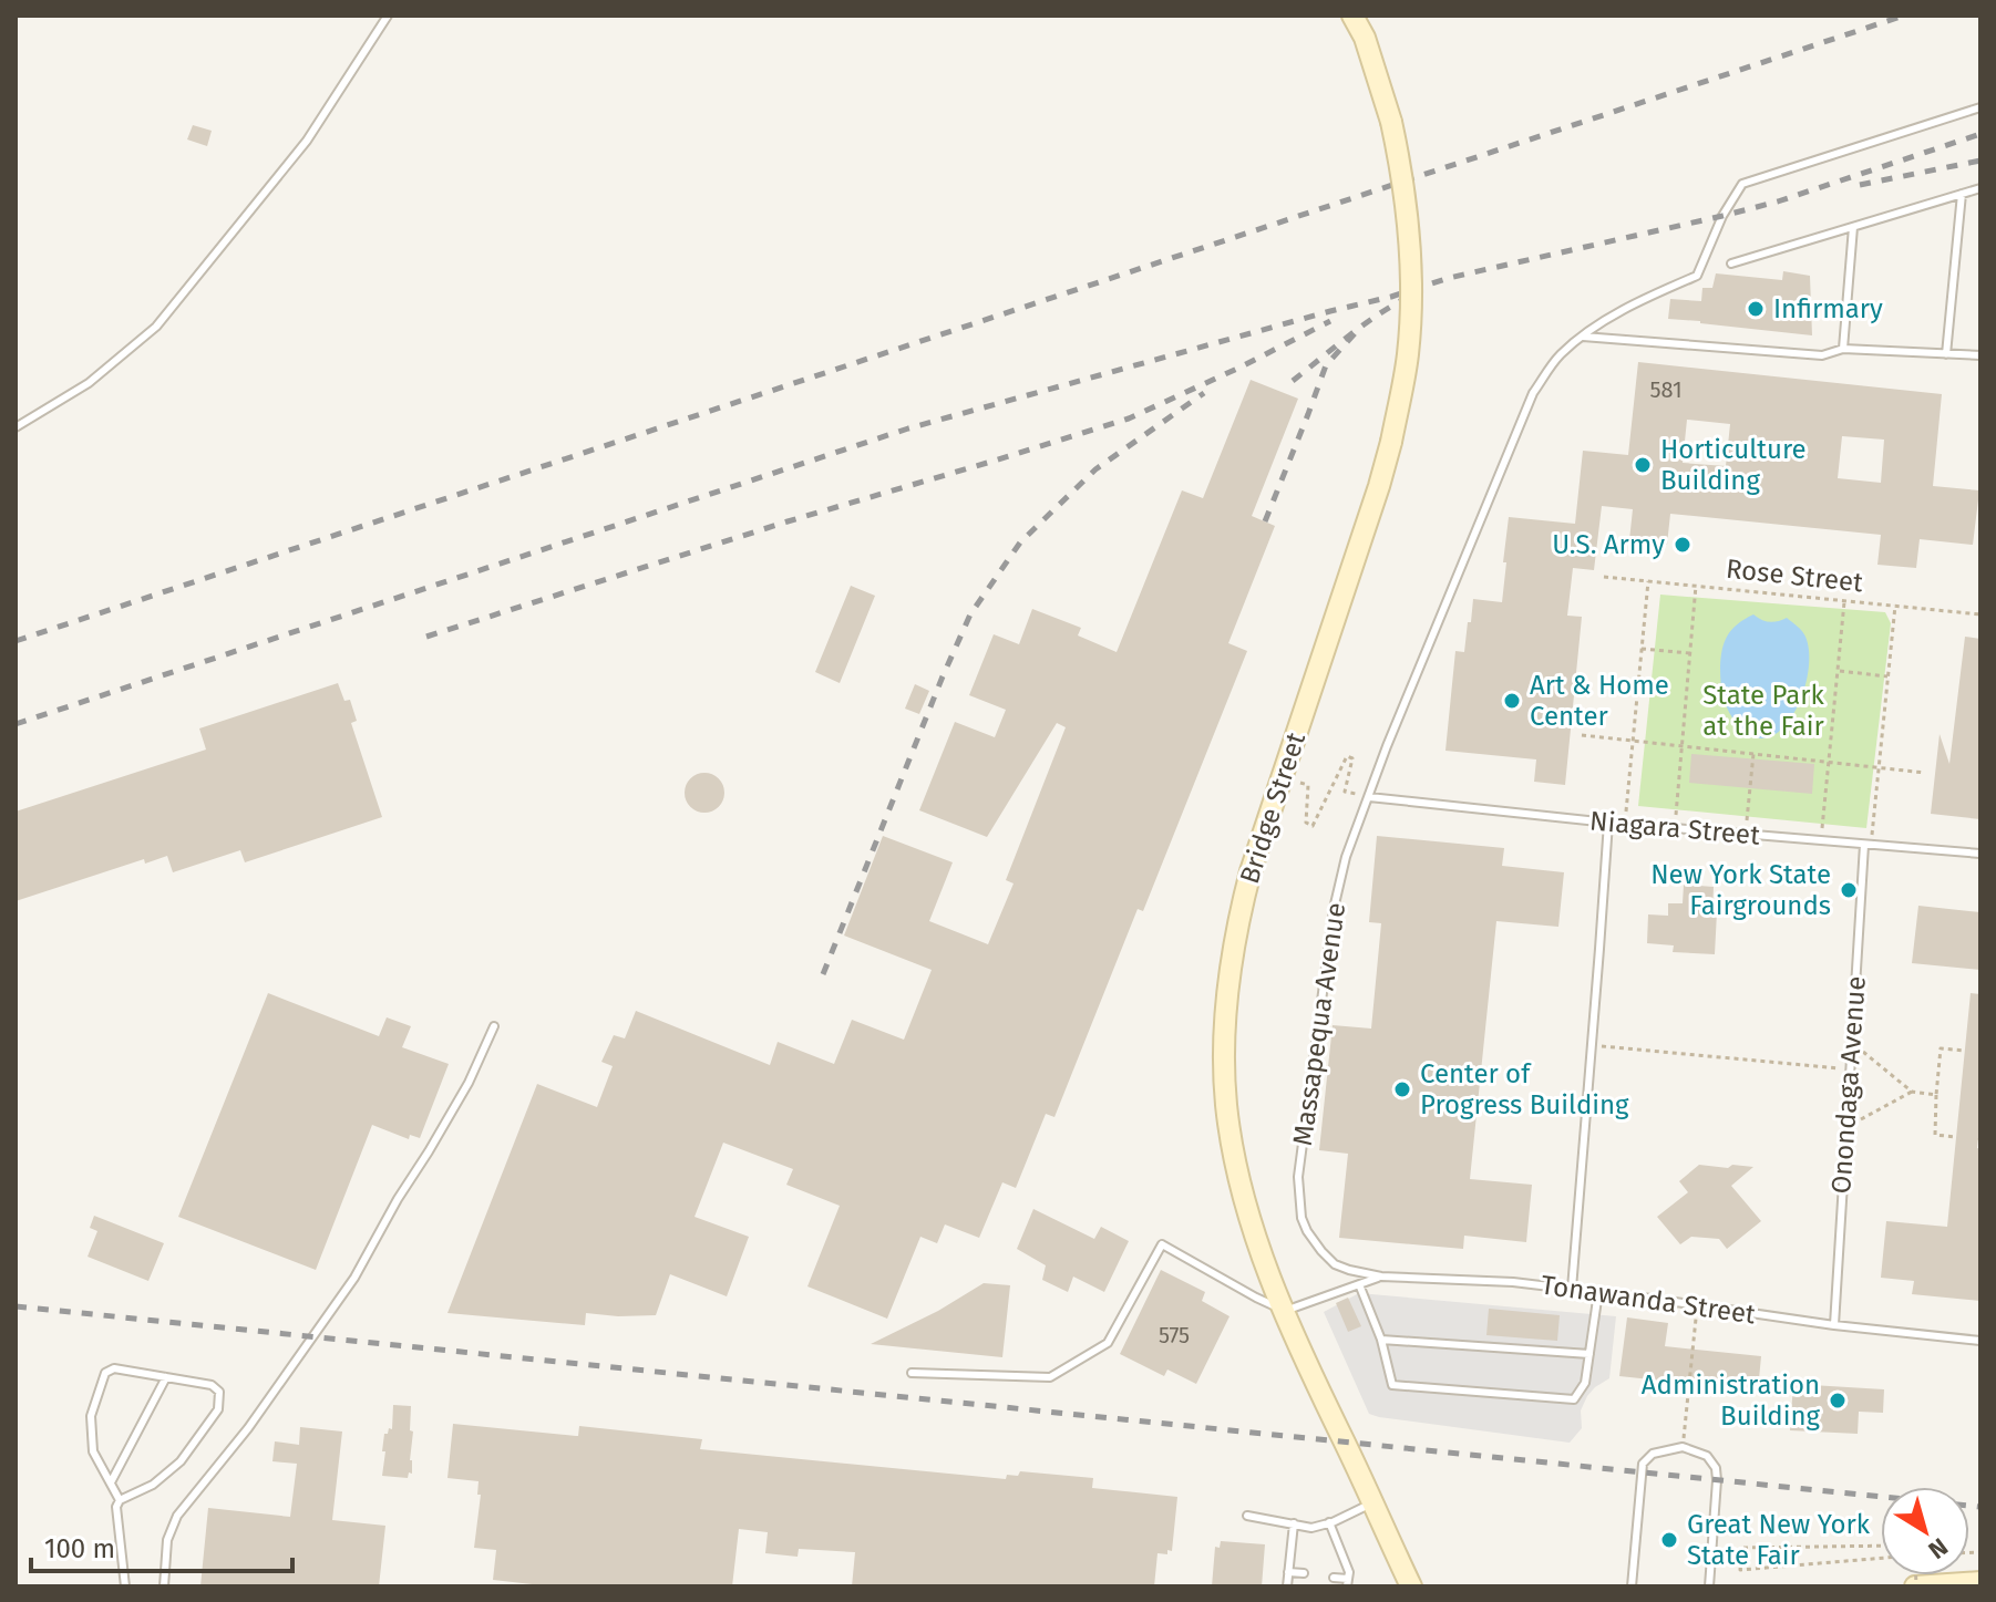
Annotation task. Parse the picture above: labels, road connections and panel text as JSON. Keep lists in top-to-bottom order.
{
  "streets": {
    "main road": ["Bridge Street"],
    "lane": [
      "Niagara Street",
      "Massapequa Avenue",
      "Onondaga Avenue",
      "Tonawanda Street"
    ],
    "path": ["Rose Street"]
  },
  "crossings": [
    ["Niagara Street", "Massapequa Avenue"],
    ["Niagara Street", "Onondaga Avenue"],
    ["Massapequa Avenue", "Tonawanda Street"],
    ["Onondaga Avenue", "Tonawanda Street"]
  ],
  "parks": ["State Park at the Fair"],
  "places": [
    "Infirmary",
    "Horticulture Building",
    "U.S. Army",
    "Art & Home Center",
    "New York State Fairgrounds",
    "Center of Progress Building",
    "Administration Building",
    "Great New York State Fair"
  ],
  "house_numbers": ["581", "575"],
  "scale_bar": "100 m",
  "north": "bottom right"
}
